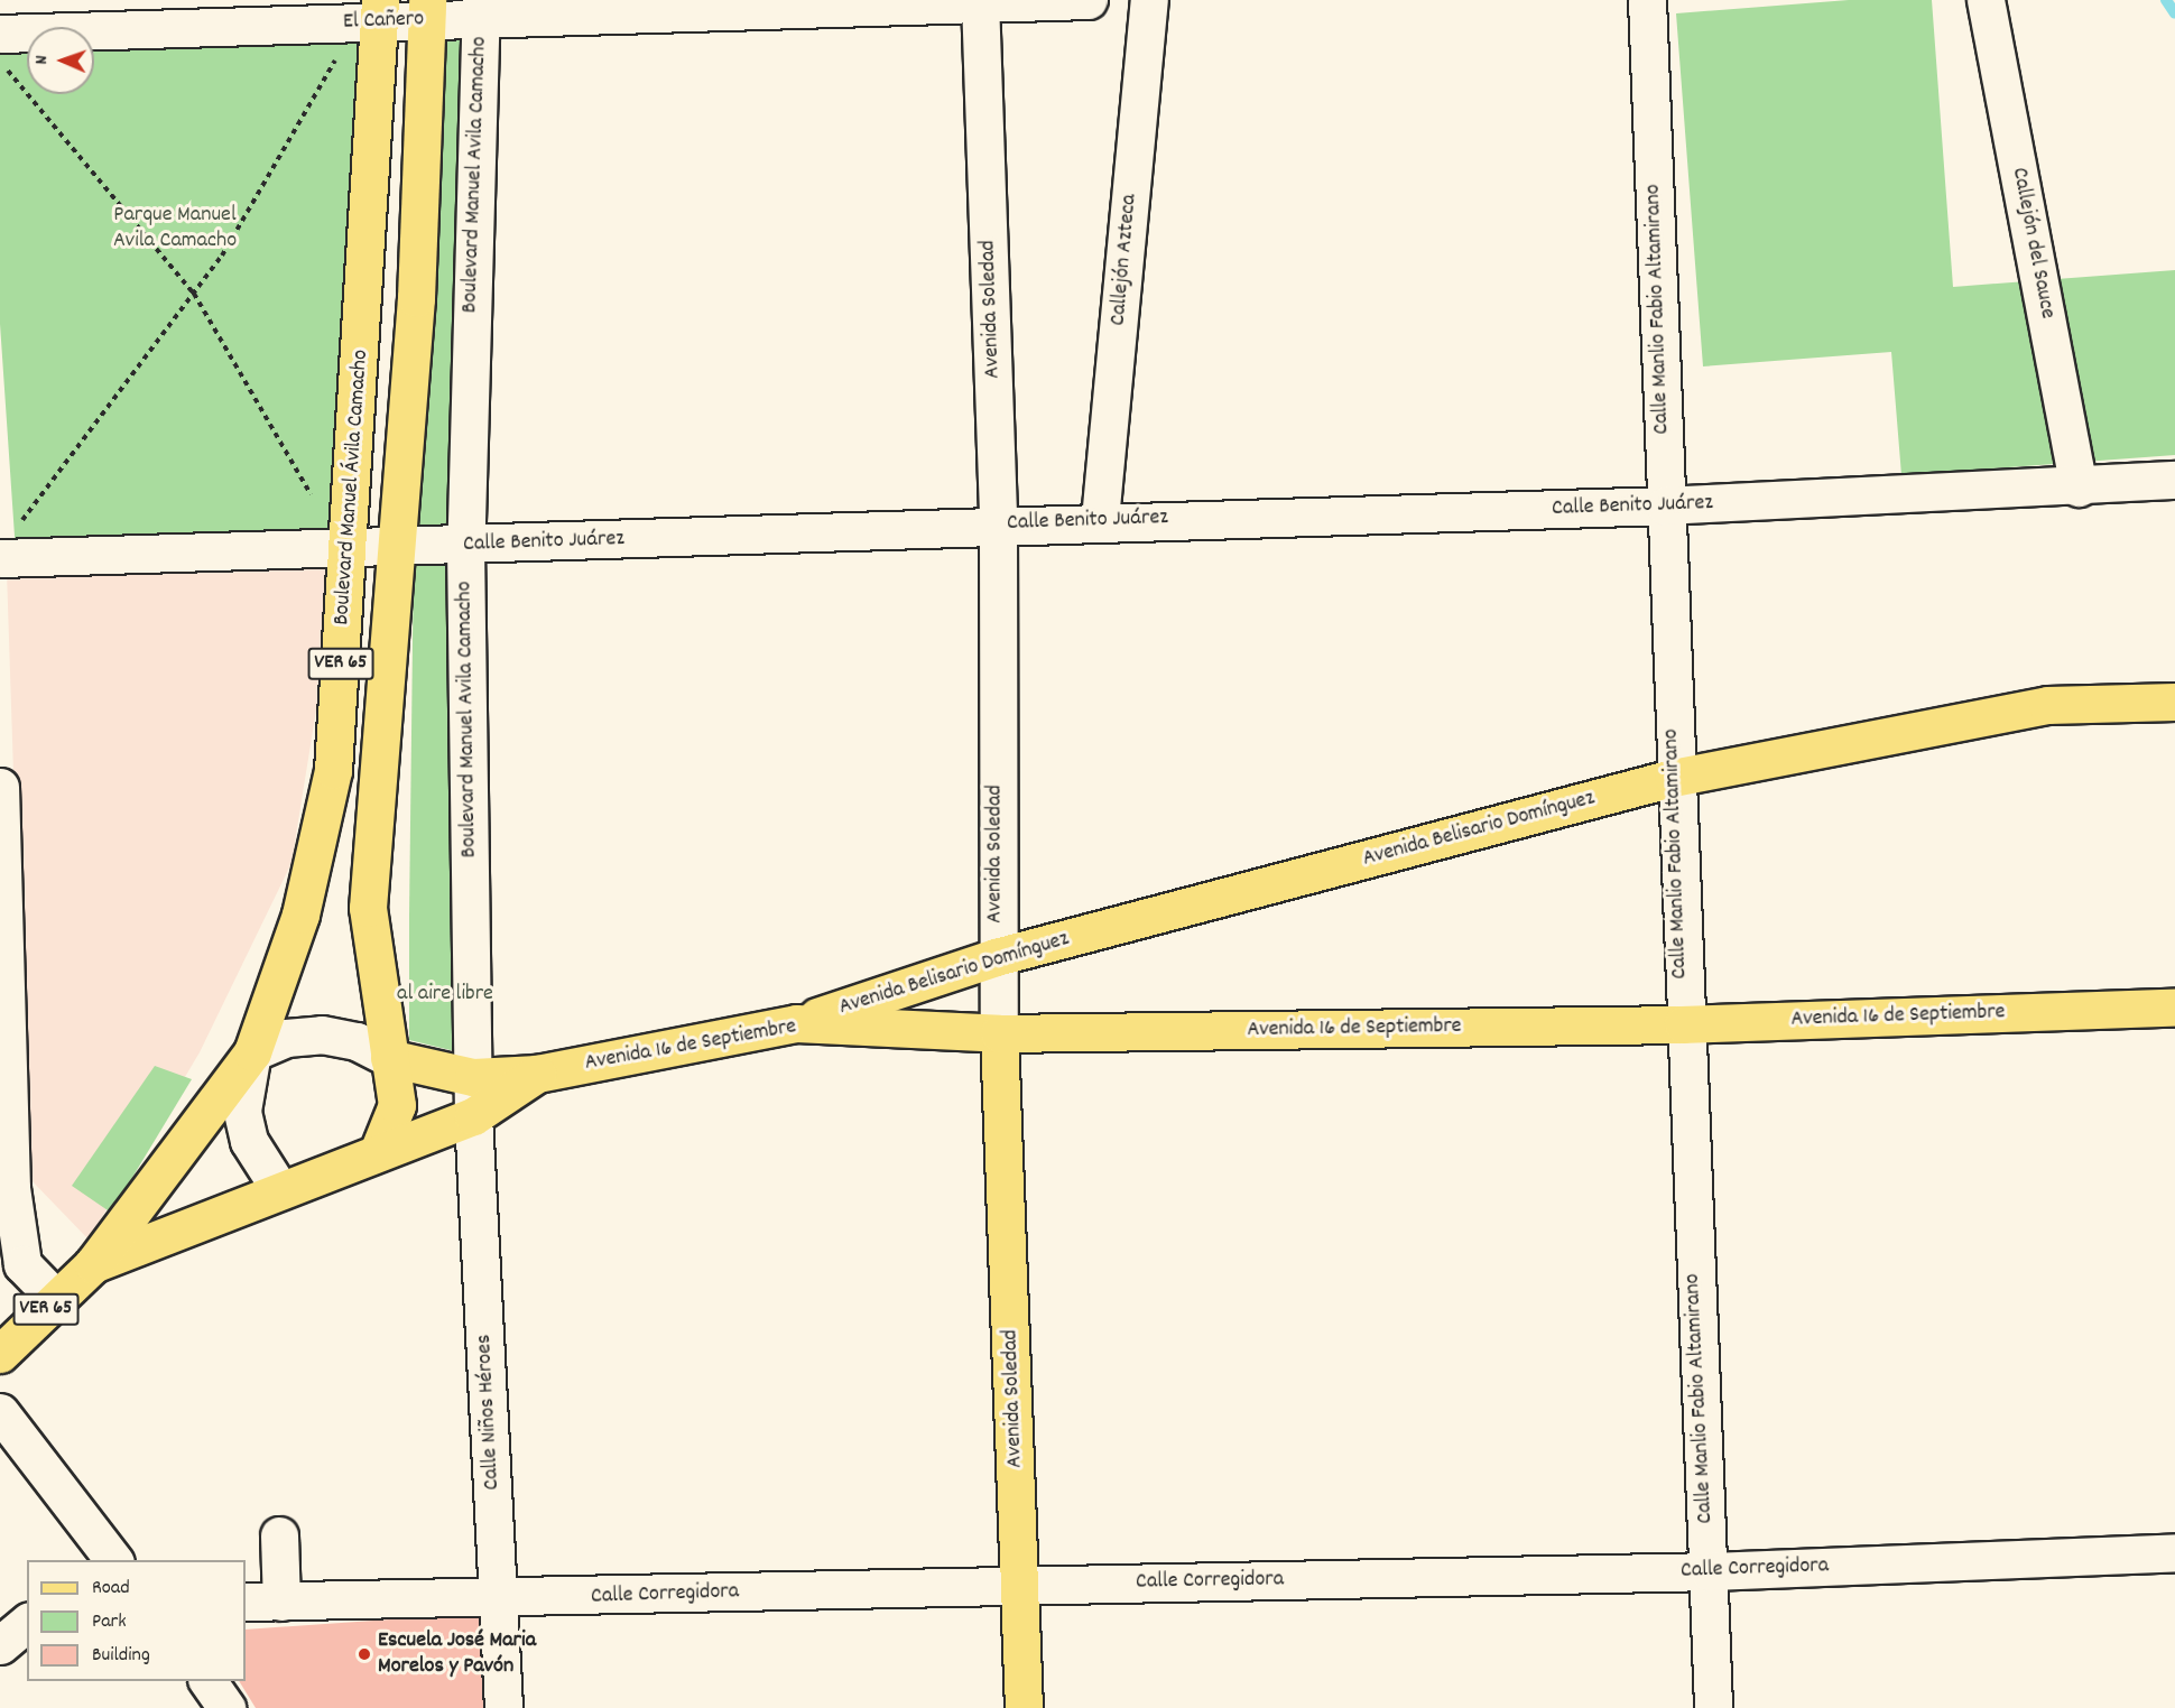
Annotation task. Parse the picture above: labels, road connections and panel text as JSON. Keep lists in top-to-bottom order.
{
  "streets": {
    "main road": [
      "Avenida Soledad",
      "Boulevard Manuel Ávila Camacho",
      "VER 65",
      "Avenida Belisario Domínguez",
      "Avenida 16 de Septiembre"
    ],
    "street": [
      "El Cañero",
      "Boulevard Manuel Avila Camacho",
      "Callejón del Sauce",
      "Callejón Azteca",
      "Calle Manlio Fabio Altamirano",
      "Calle Benito Juárez",
      "Calle Niños Héroes",
      "Calle Corregidora"
    ]
  },
  "crossings": [
    ["El Cañero", "Boulevard Manuel Avila Camacho"],
    ["El Cañero", "Avenida Soledad"],
    ["El Cañero", "Boulevard Manuel Ávila Camacho"],
    ["Boulevard Manuel Avila Camacho", "Calle Benito Juárez"],
    ["Boulevard Manuel Avila Camacho", "Avenida 16 de Septiembre"],
    ["Boulevard Manuel Avila Camacho", "Calle Niños Héroes"],
    ["Callejón del Sauce", "Calle Benito Juárez"],
    ["Callejón Azteca", "Calle Benito Juárez"],
    ["Avenida Soledad", "Calle Benito Juárez"],
    ["Avenida Soledad", "Avenida Belisario Domínguez"],
    ["Avenida Soledad", "Avenida 16 de Septiembre"],
    ["Avenida Soledad", "Calle Corregidora"],
    ["Calle Manlio Fabio Altamirano", "Calle Benito Juárez"],
    ["Calle Manlio Fabio Altamirano", "Avenida Belisario Domínguez"],
    ["Calle Manlio Fabio Altamirano", "Avenida 16 de Septiembre"],
    ["Calle Manlio Fabio Altamirano", "Calle Corregidora"],
    ["Boulevard Manuel Ávila Camacho", "Calle Benito Juárez"],
    ["Boulevard Manuel Ávila Camacho", "Avenida 16 de Septiembre"],
    ["Avenida Belisario Domínguez", "Avenida 16 de Septiembre"],
    ["Avenida 16 de Septiembre", "Calle Niños Héroes"],
    ["Calle Niños Héroes", "Calle Corregidora"]
  ],
  "parks": ["Parque Manuel Avila Camacho", "al aire libre"],
  "places": ["Escuela José Maria Morelos y Pavón"],
  "legend": ["Road", "Park", "Building"],
  "north": "left"
}
